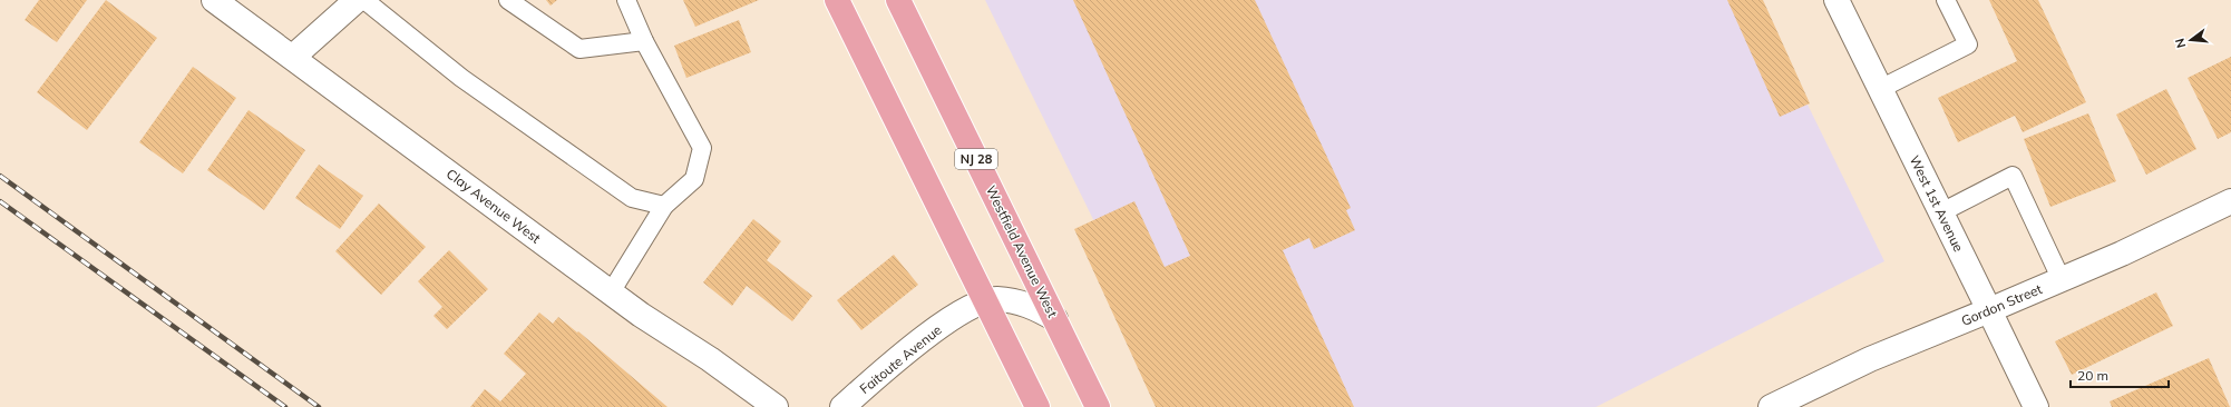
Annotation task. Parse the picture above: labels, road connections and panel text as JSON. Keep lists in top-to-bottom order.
{
  "streets": {
    "main road": ["NJ 28", "Westfield Avenue West"],
    "street": [
      "West 1st Avenue",
      "Clay Avenue West",
      "Gordon Street",
      "Faitoute Avenue"
    ]
  },
  "crossings": [
    ["West 1st Avenue", "Gordon Street"]
  ],
  "scale_bar": "20 m",
  "north": "left"
}
